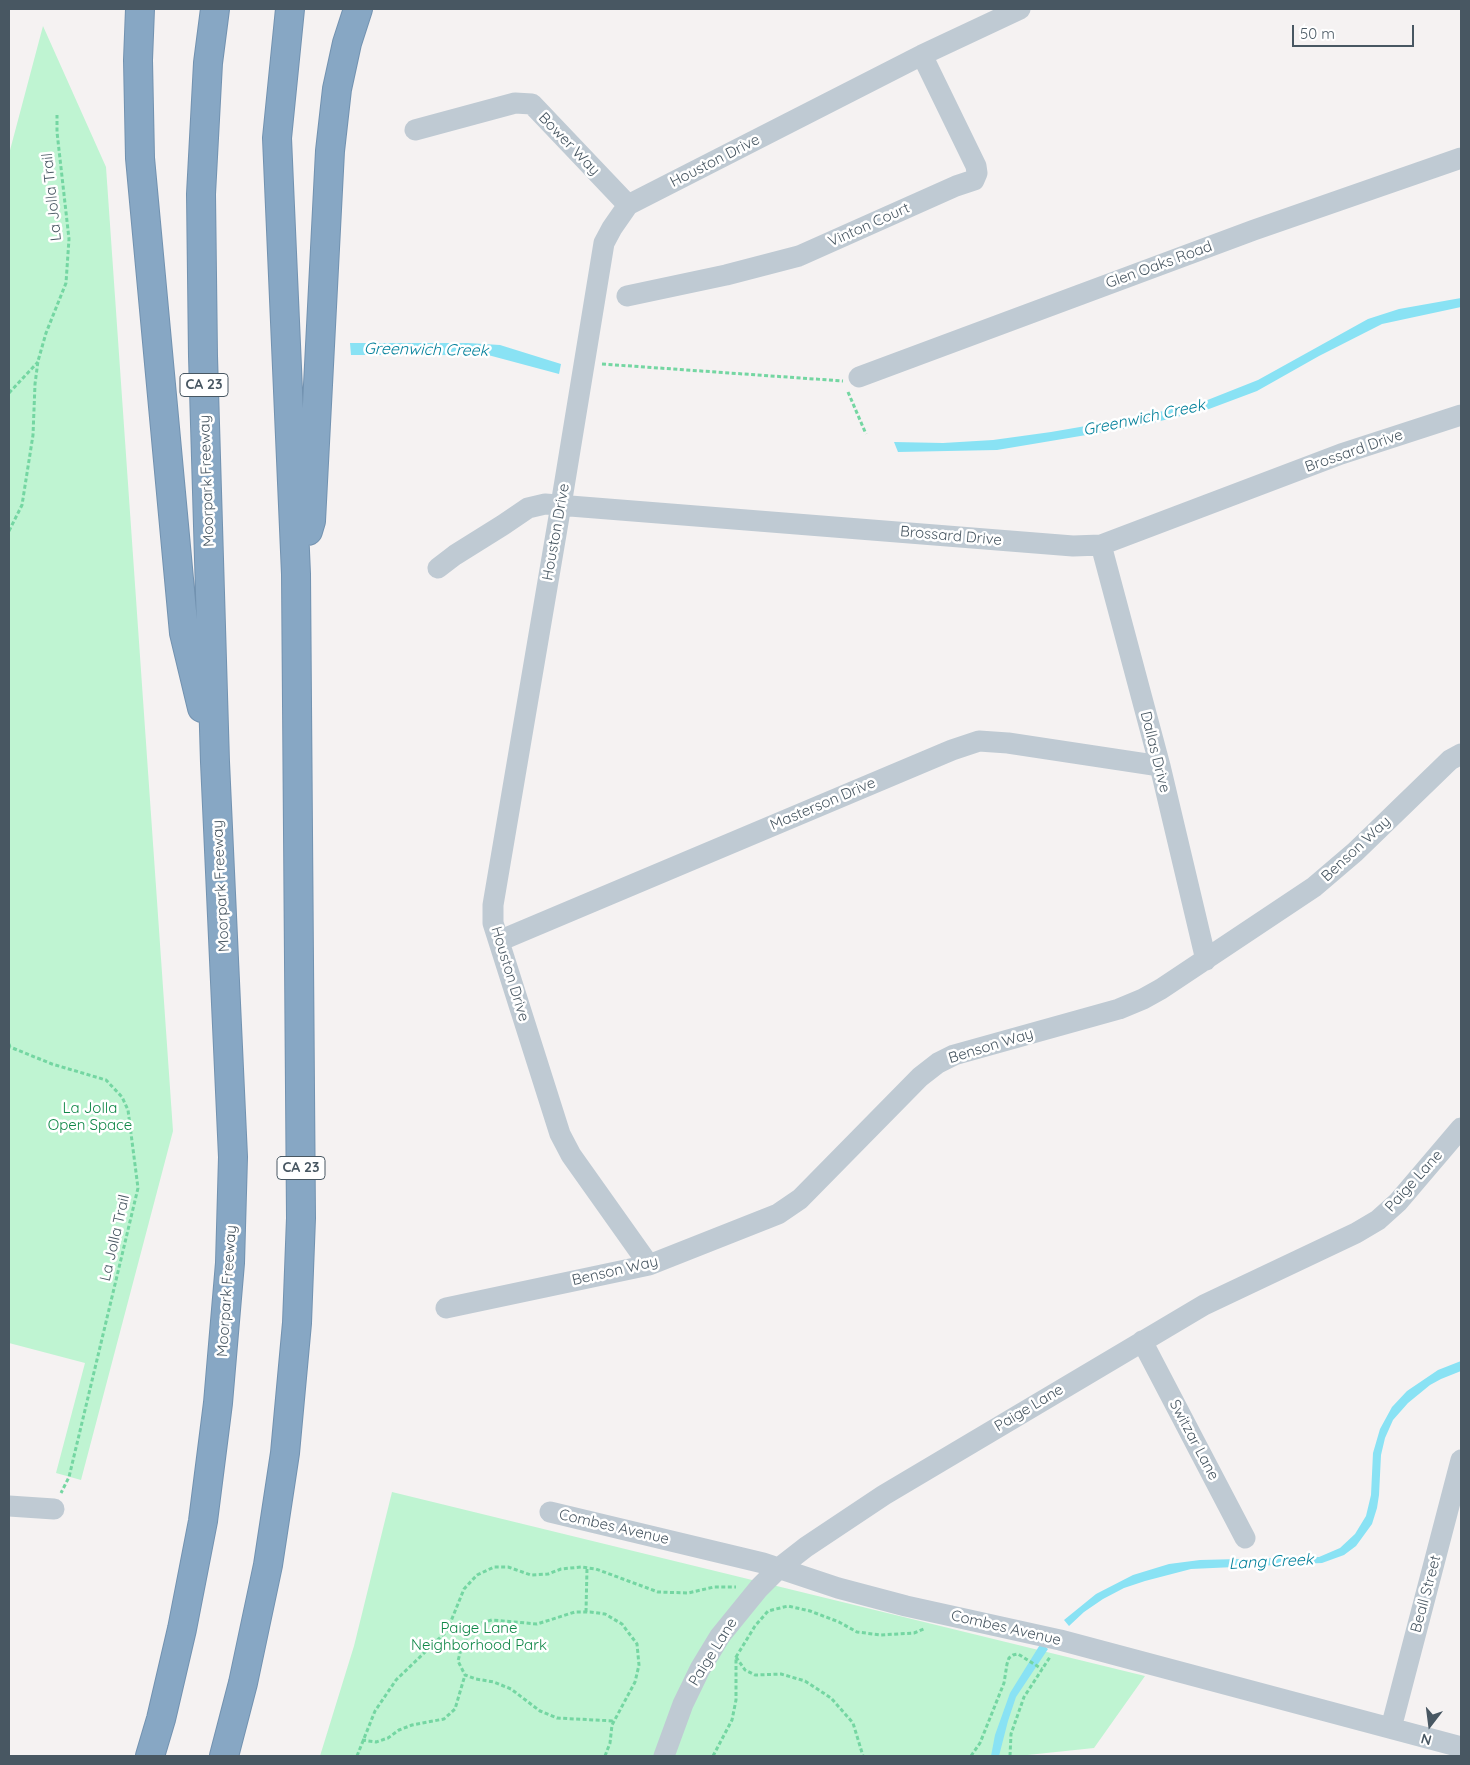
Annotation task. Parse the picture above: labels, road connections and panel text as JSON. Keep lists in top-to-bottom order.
{
  "streets": {
    "highway": ["CA 23", "Moorpark Freeway"],
    "street": [
      "Bower Way",
      "Houston Drive",
      "Vinton Court",
      "Glen Oaks Road",
      "Brossard Drive",
      "Dallas Drive",
      "Masterson Drive",
      "Benson Way",
      "Paige Lane",
      "Switzar Lane",
      "Combes Avenue",
      "Beall Street"
    ],
    "path": ["La Jolla Trail"]
  },
  "crossings": [
    ["Bower Way", "Houston Drive"],
    ["Houston Drive", "Vinton Court"],
    ["Houston Drive", "Brossard Drive"],
    ["Houston Drive", "Masterson Drive"],
    ["Houston Drive", "Benson Way"],
    ["Brossard Drive", "Dallas Drive"],
    ["Dallas Drive", "Masterson Drive"],
    ["Dallas Drive", "Benson Way"],
    ["Paige Lane", "Switzar Lane"],
    ["Paige Lane", "Combes Avenue"],
    ["Combes Avenue", "Beall Street"]
  ],
  "water": ["Greenwich Creek", "Lang Creek"],
  "parks": ["La Jolla Open Space", "Paige Lane Neighborhood Park"],
  "scale_bar": "50 m",
  "north": "bottom"
}
